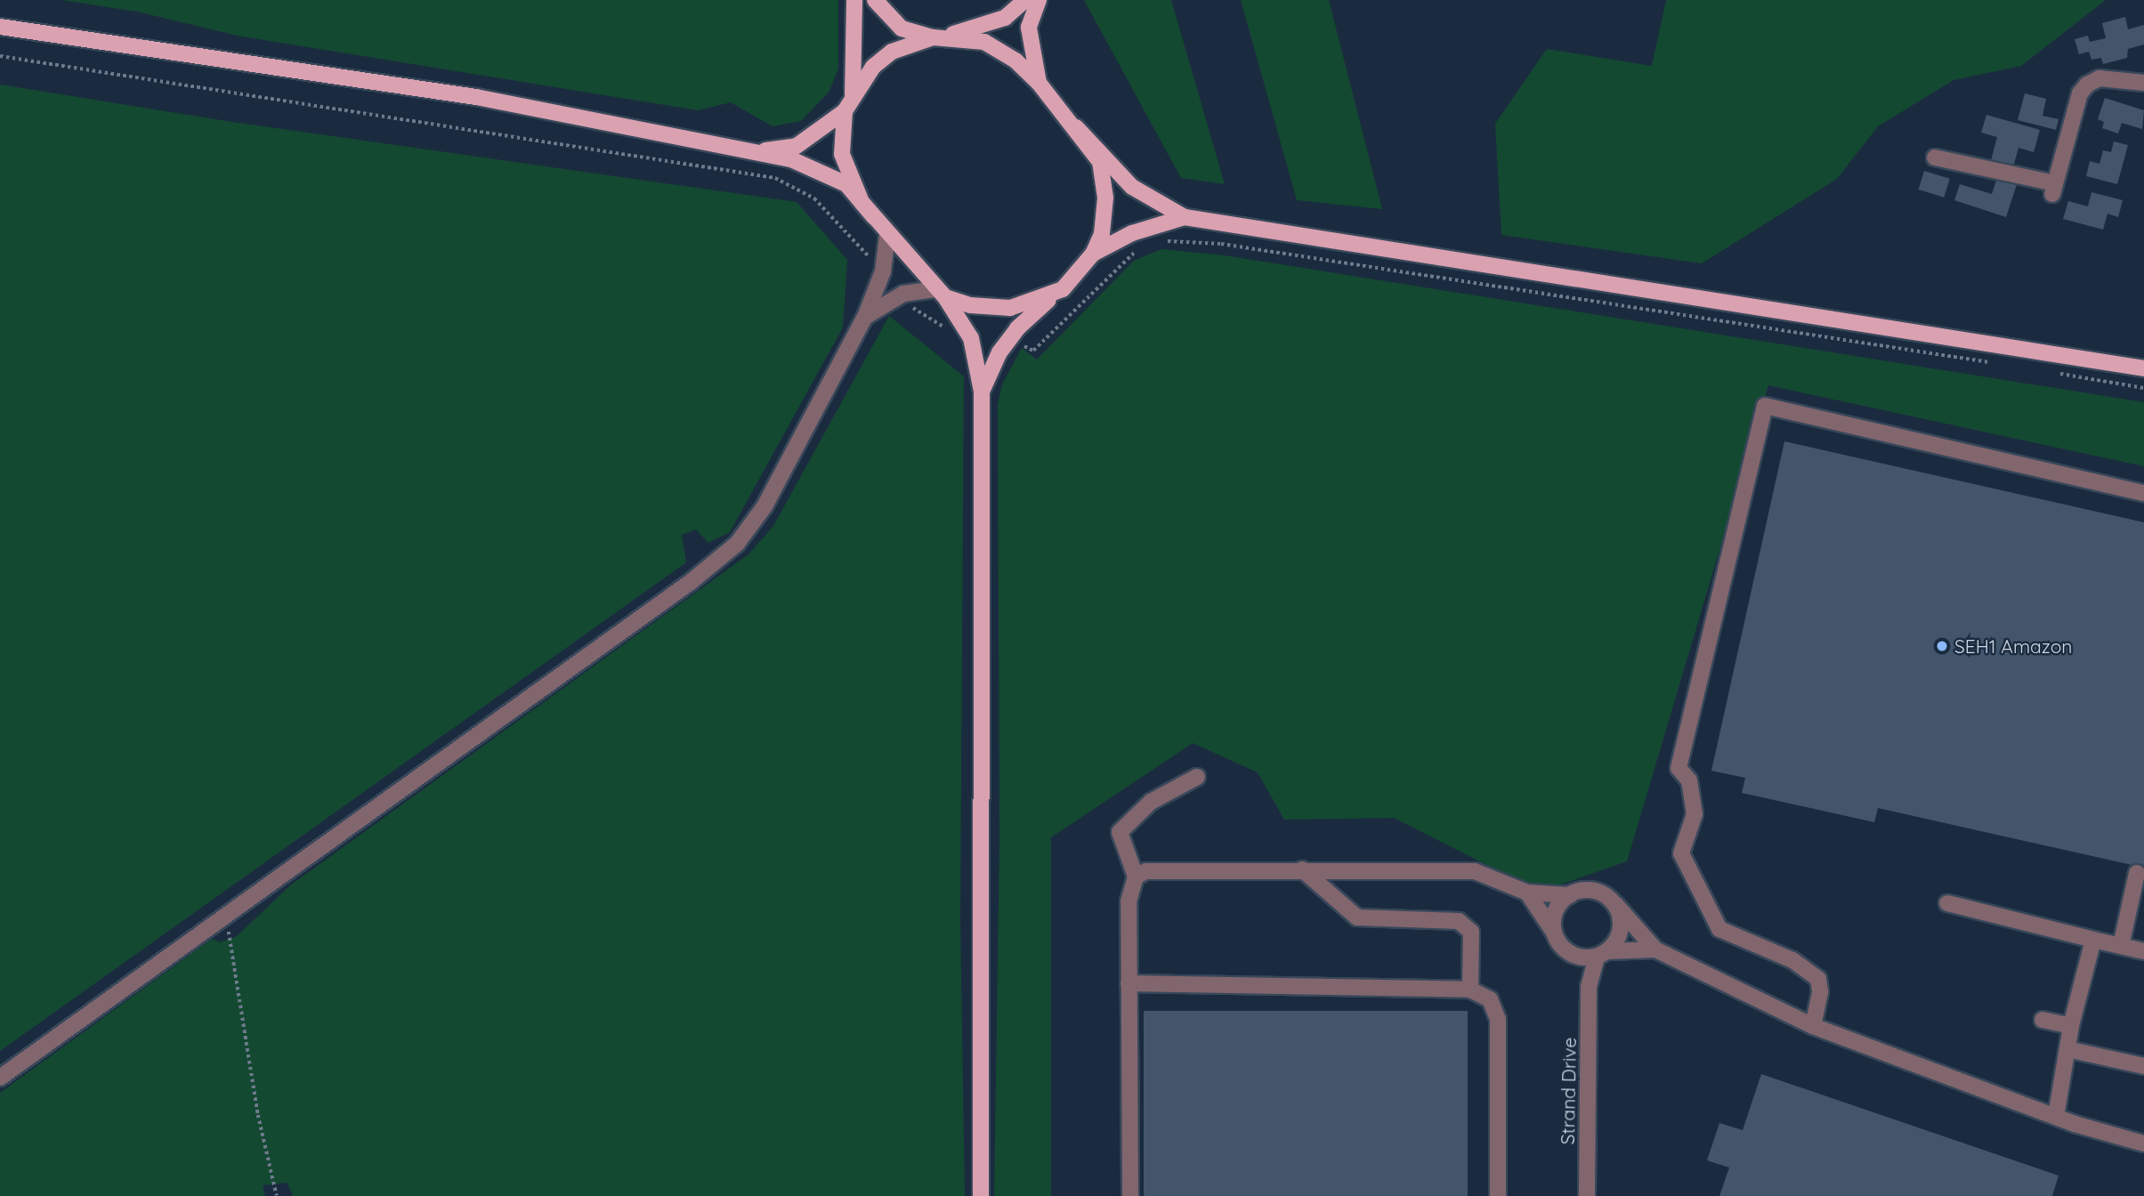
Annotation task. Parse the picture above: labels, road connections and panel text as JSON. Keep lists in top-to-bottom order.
{
  "streets": {
    "street": ["Strand Drive"]
  },
  "places": ["SEH1 Amazon"]
}
